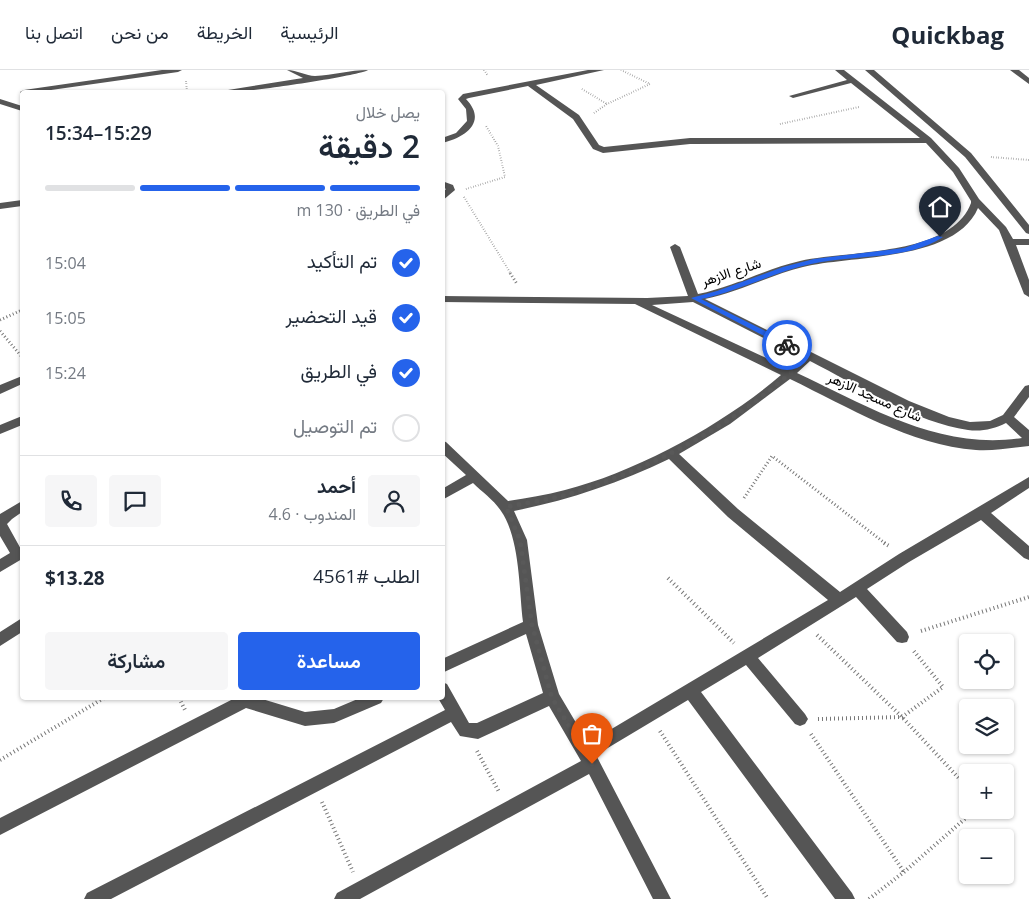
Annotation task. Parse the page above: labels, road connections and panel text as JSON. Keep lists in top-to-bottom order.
{
  "streets": {
    "street": ["شارع الازهر", "شارع مسجد الازهر"]
  },
  "crossings": [
    ["شارع الازهر", "شارع مسجد الازهر"]
  ],
  "page": {
    "header": "Quickbag",
    "nav": [
      "الرئيسية",
      "الخريطة",
      "من نحن",
      "اتصل بنا"
    ],
    "heading": ["2 دقيقة", "يصل خلال", "15:29–15:34"],
    "panel": [
      "أحمد",
      "المندوب · 4.6",
      "الطلب #4561",
      "$13.28"
    ],
    "bar": "في الطريق · 130 m",
    "list": [
      ["تم التأكيد", "15:04"],
      ["قيد التحضير", "15:05"],
      ["في الطريق", "15:24"],
      "تم التوصيل"
    ],
    "buttons": ["مساعدة", "مشاركة"],
    "map_buttons": ["+", "−"]
  }
}
